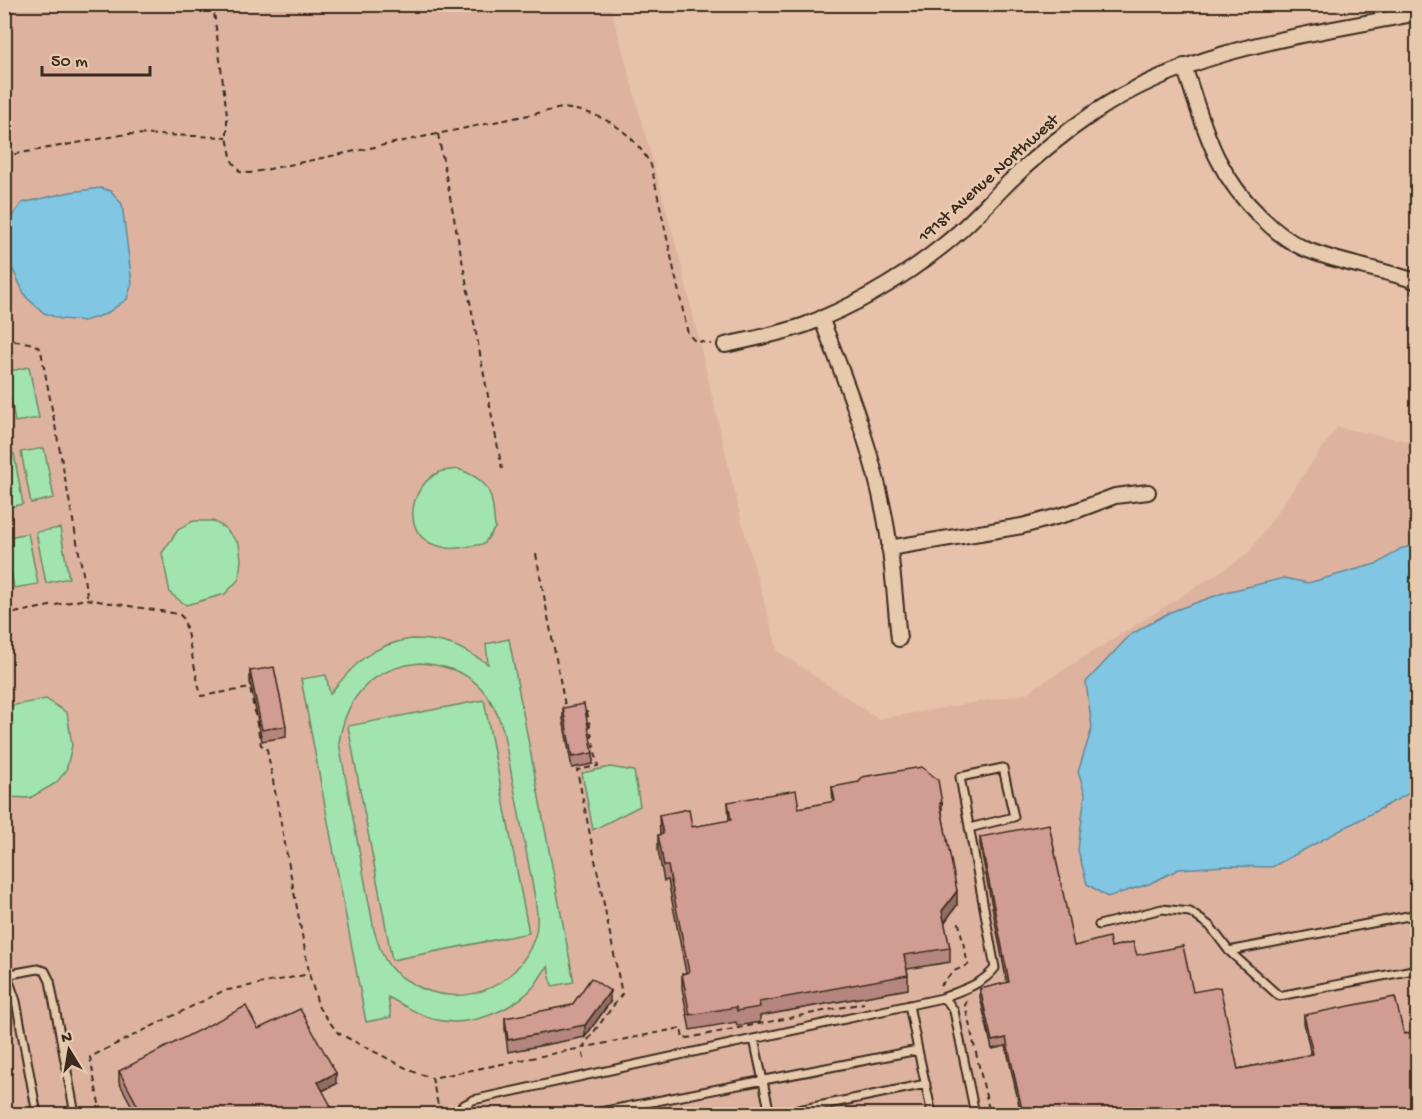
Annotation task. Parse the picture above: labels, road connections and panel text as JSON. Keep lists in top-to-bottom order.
{
  "streets": {
    "street": ["191st Avenue Northwest"]
  },
  "scale_bar": "50 m",
  "north": "top"
}
